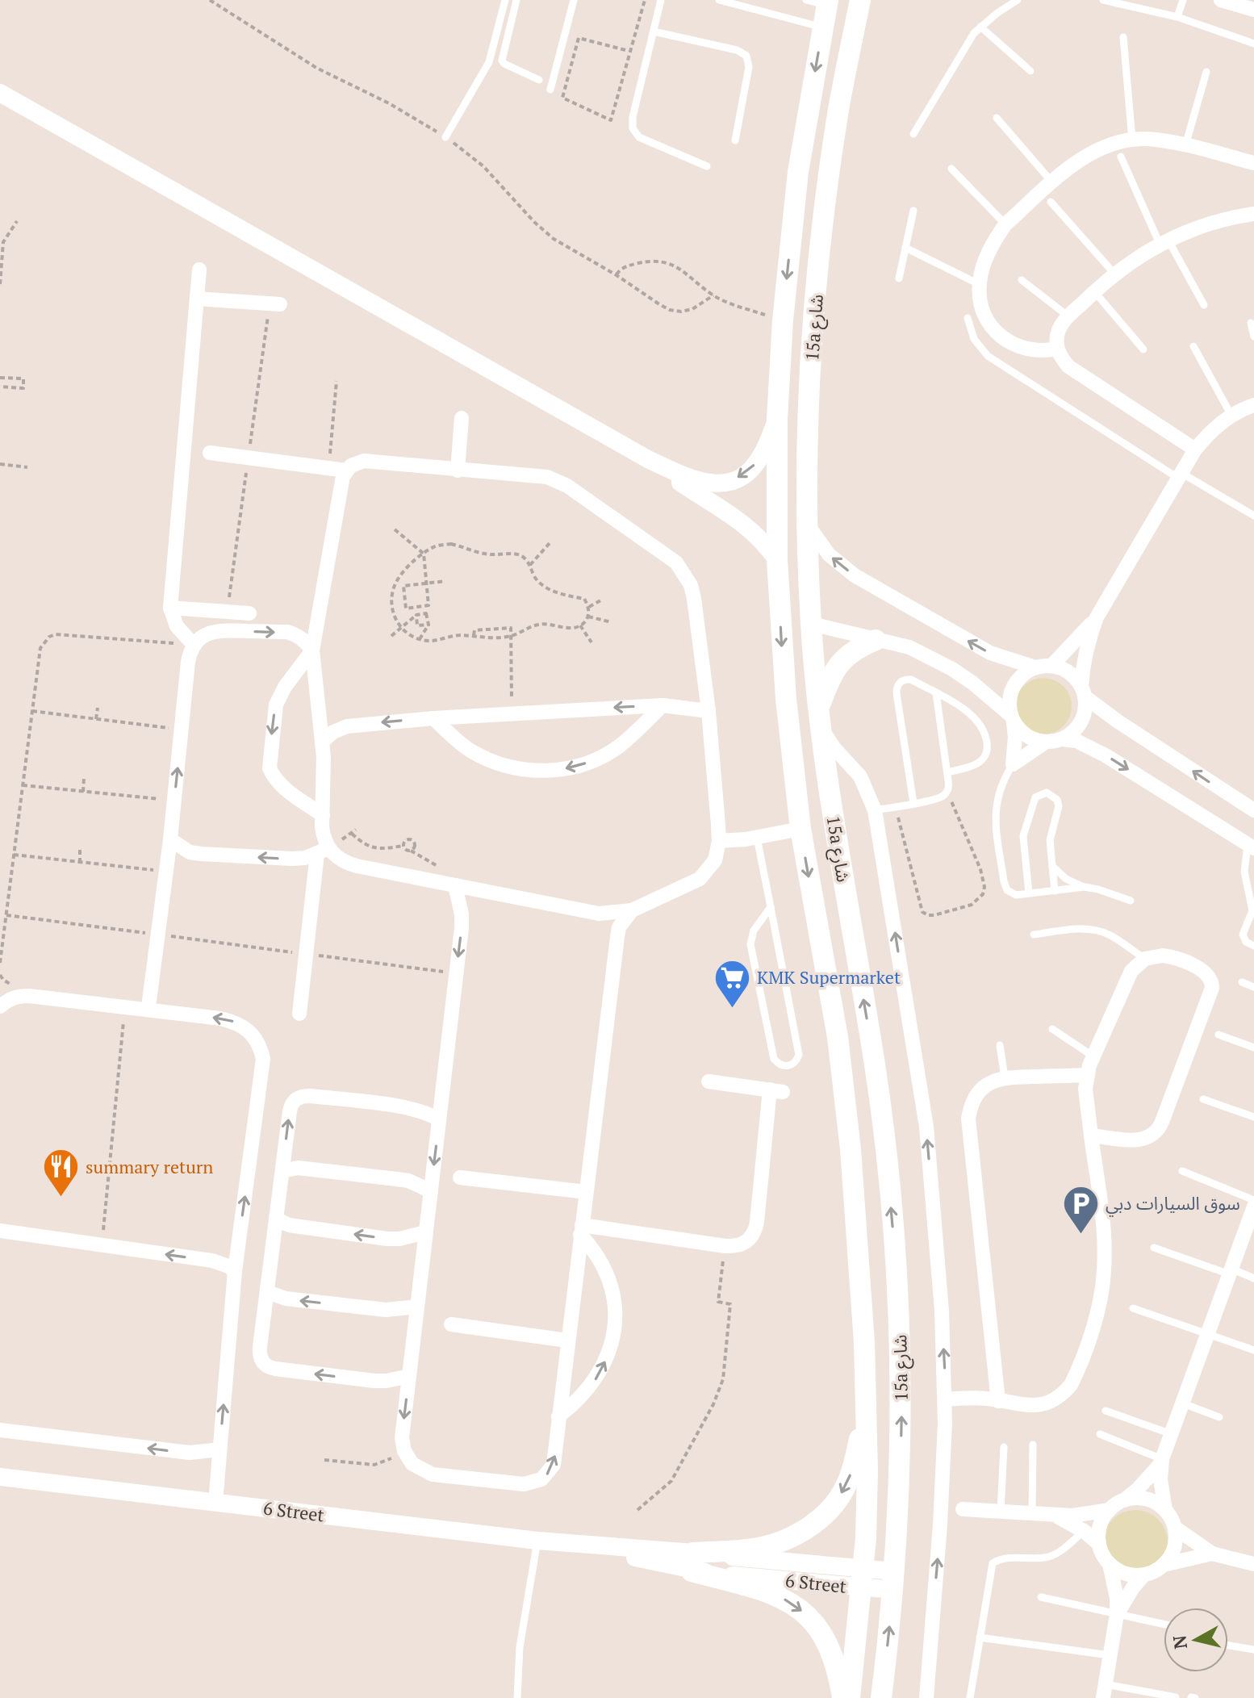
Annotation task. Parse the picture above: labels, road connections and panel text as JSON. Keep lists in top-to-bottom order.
{
  "streets": {
    "main road": ["15a شارع"],
    "street": ["6 Street"]
  },
  "crossings": [
    ["15a شارع", "6 Street"]
  ],
  "places": {
    "supermarket": ["KMK Supermarket"],
    "restaurant": ["summary return"],
    "parking": ["سوق السيارات دبي"]
  },
  "north": "left"
}
